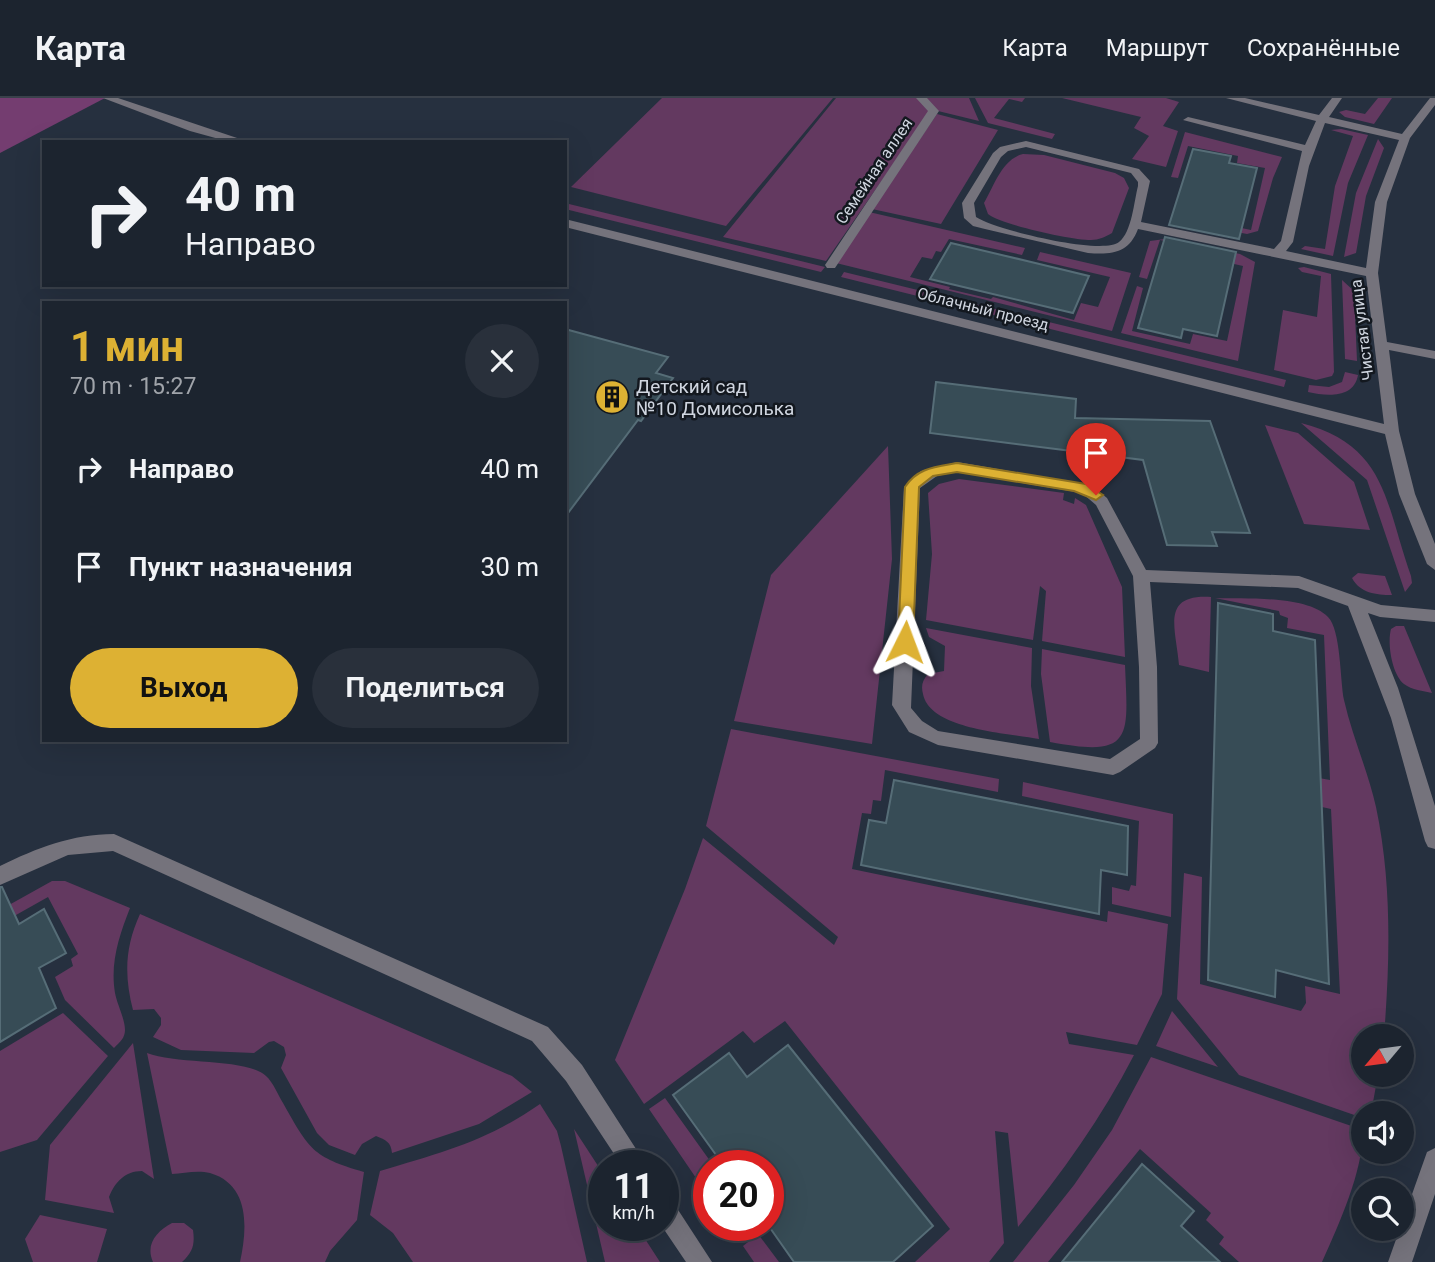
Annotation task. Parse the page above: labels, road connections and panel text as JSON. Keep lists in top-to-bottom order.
{
  "streets": {
    "street": ["Семейная аллея", "Облачный проезд", "Чистая улица"]
  },
  "crossings": [
    ["Облачный проезд", "Чистая улица"]
  ],
  "places": {
    "building": ["Детский сад №10 Домисолька"]
  },
  "north": "bottom left",
  "page": {
    "header": "Карта",
    "nav": ["Карта", "Маршрут", "Сохранённые"],
    "turn": ["40 m", "Направо"],
    "heading": ["1 мин", "70 m · 15:27"],
    "list": [
      {
        "name": "Направо",
        "value": "40 m"
      },
      {
        "name": "Пункт назначения",
        "value": "30 m"
      }
    ],
    "buttons": ["Выход", "Поделиться"],
    "speed": "11 km/h",
    "limit": "20"
  }
}
